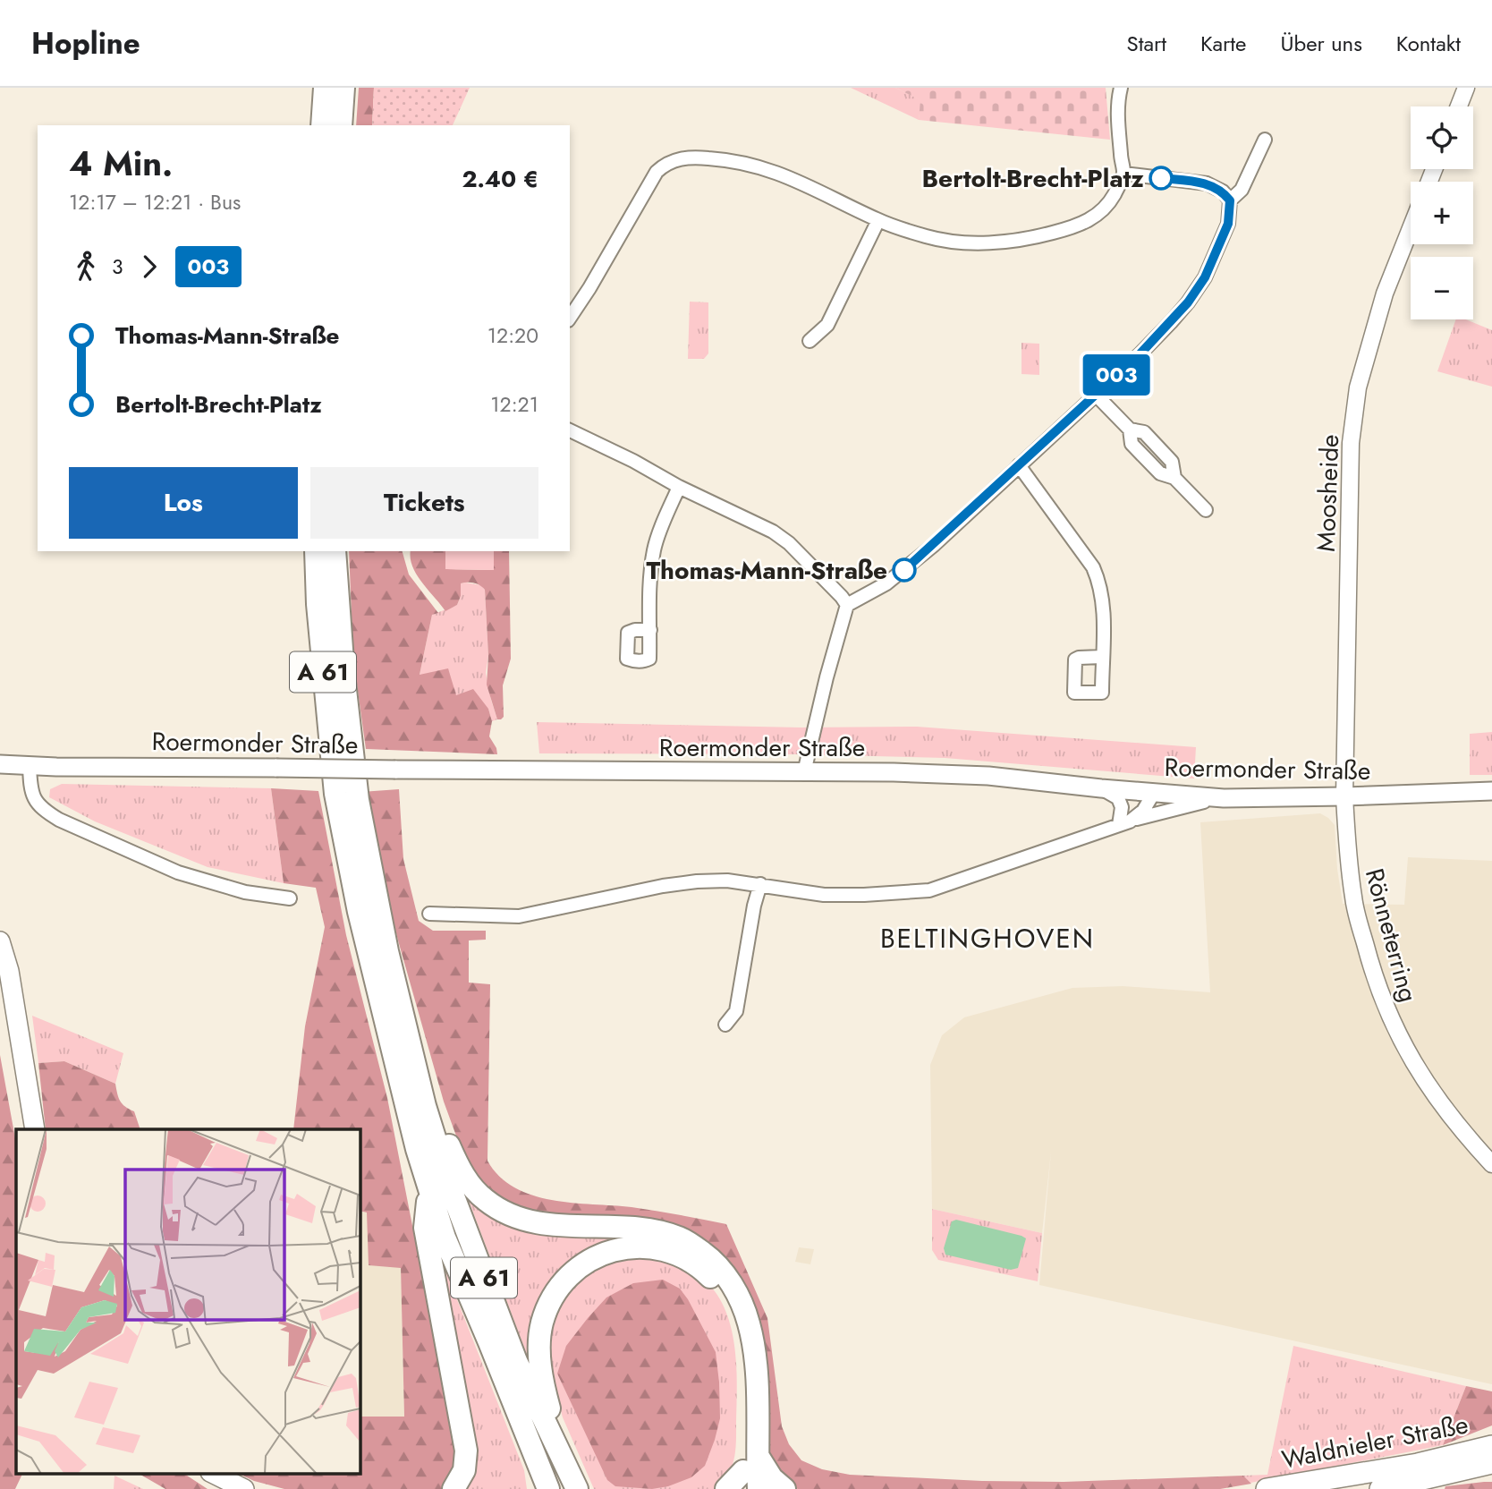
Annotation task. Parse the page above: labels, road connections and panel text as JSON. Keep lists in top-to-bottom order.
{
  "streets": {
    "highway": ["A 61", "Waldnieler Straße"],
    "main road": ["Roermonder Straße"],
    "street": ["Moosheide", "Rönneterring"]
  },
  "crossings": [
    ["Moosheide", "Roermonder Straße"],
    ["Moosheide", "Rönneterring"],
    ["Roermonder Straße", "Rönneterring"]
  ],
  "districts": ["BELTINGHOVEN"],
  "places": ["Bertolt-Brecht-Platz", "Thomas-Mann-Straße"],
  "lines": ["bus line 003"],
  "page": {
    "header": "Hopline",
    "nav": [
      "Start",
      "Karte",
      "Über uns",
      "Kontakt"
    ],
    "on_map": "003",
    "map_buttons": ["+", "−"],
    "heading": ["4 Min.", "12:17 – 12:21 · Bus", "2.40 €"],
    "legs": ["3", "003"],
    "list": [
      {
        "name": "Thomas-Mann-Straße",
        "value": "12:20"
      },
      {
        "name": "Bertolt-Brecht-Platz",
        "value": "12:21"
      }
    ],
    "buttons": ["Los", "Tickets"]
  }
}
